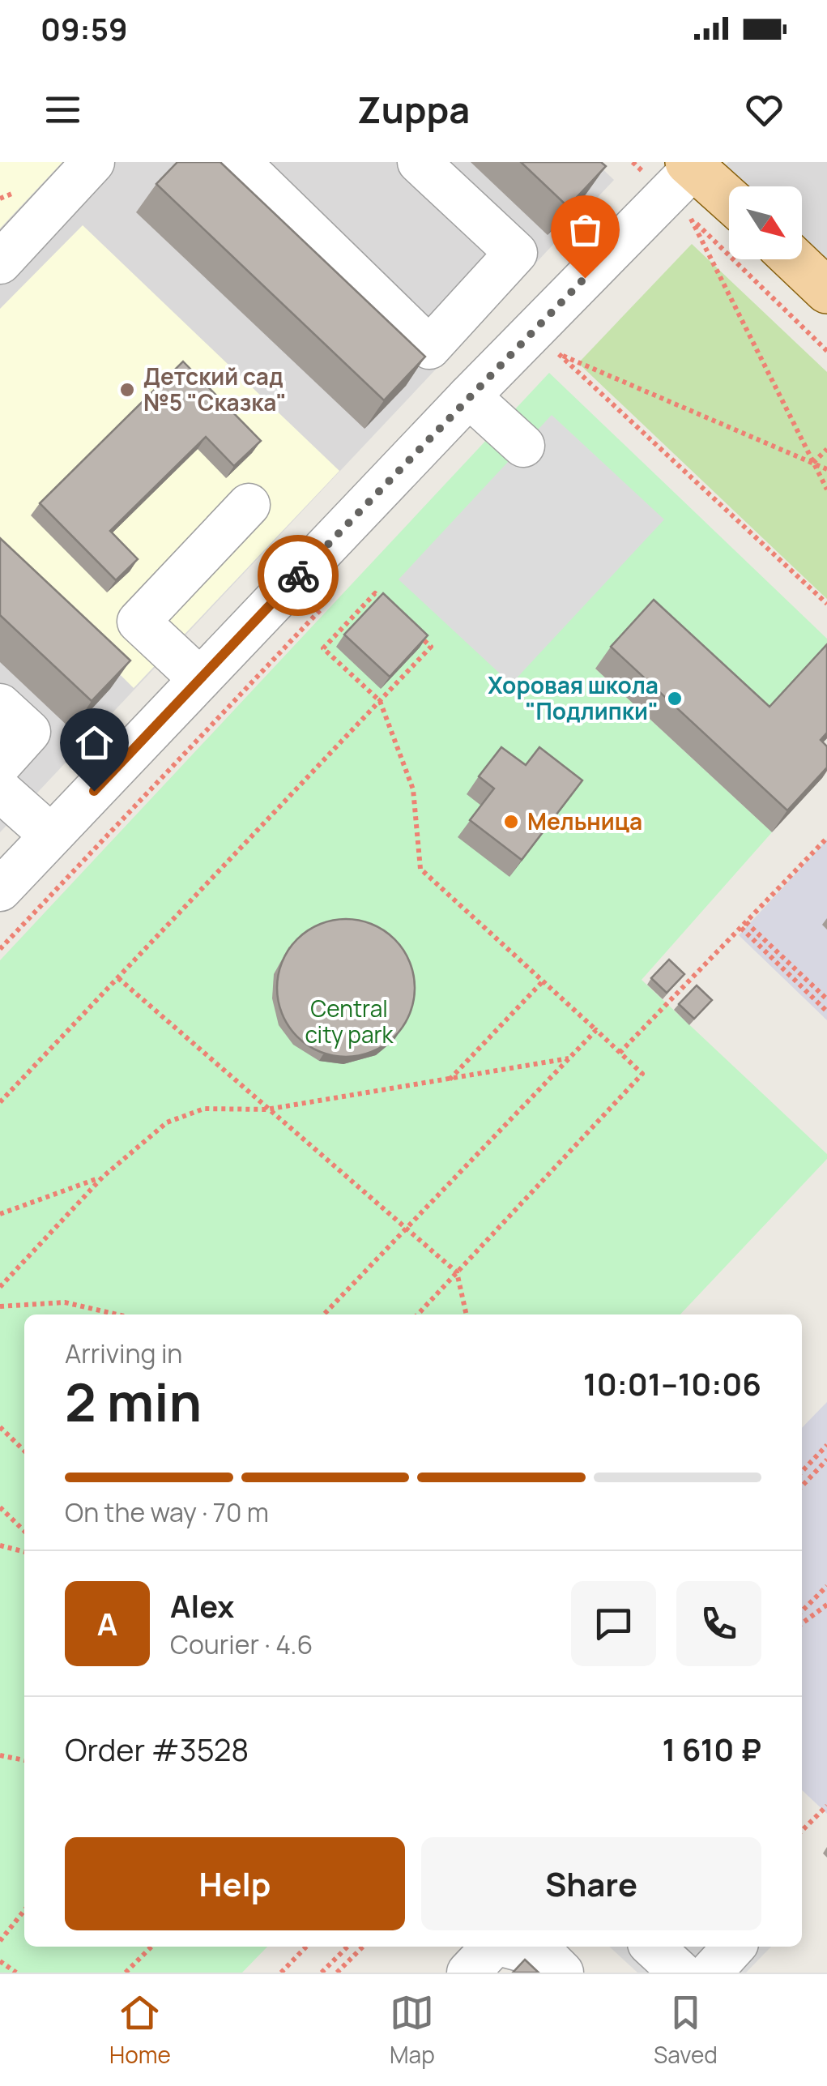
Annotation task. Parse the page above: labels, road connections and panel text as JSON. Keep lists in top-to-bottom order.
{
  "parks": ["Central city park"],
  "places": ["Детский сад №5 \"Сказка\"", "Хоровая школа \"Подлипки\"", "Мельница"],
  "north": "bottom right",
  "page": {
    "status": "09:59",
    "header": "Zuppa",
    "heading": ["2 min", "Arriving in", "10:01–10:06"],
    "panel": [
      "Alex",
      "Courier · 4.6",
      "Order #3528",
      "1 610 ₽"
    ],
    "bar": "On the way · 70 m",
    "round": "A",
    "buttons": ["Help", "Share"],
    "tabs": ["Home", "Map", "Saved"]
  }
}
